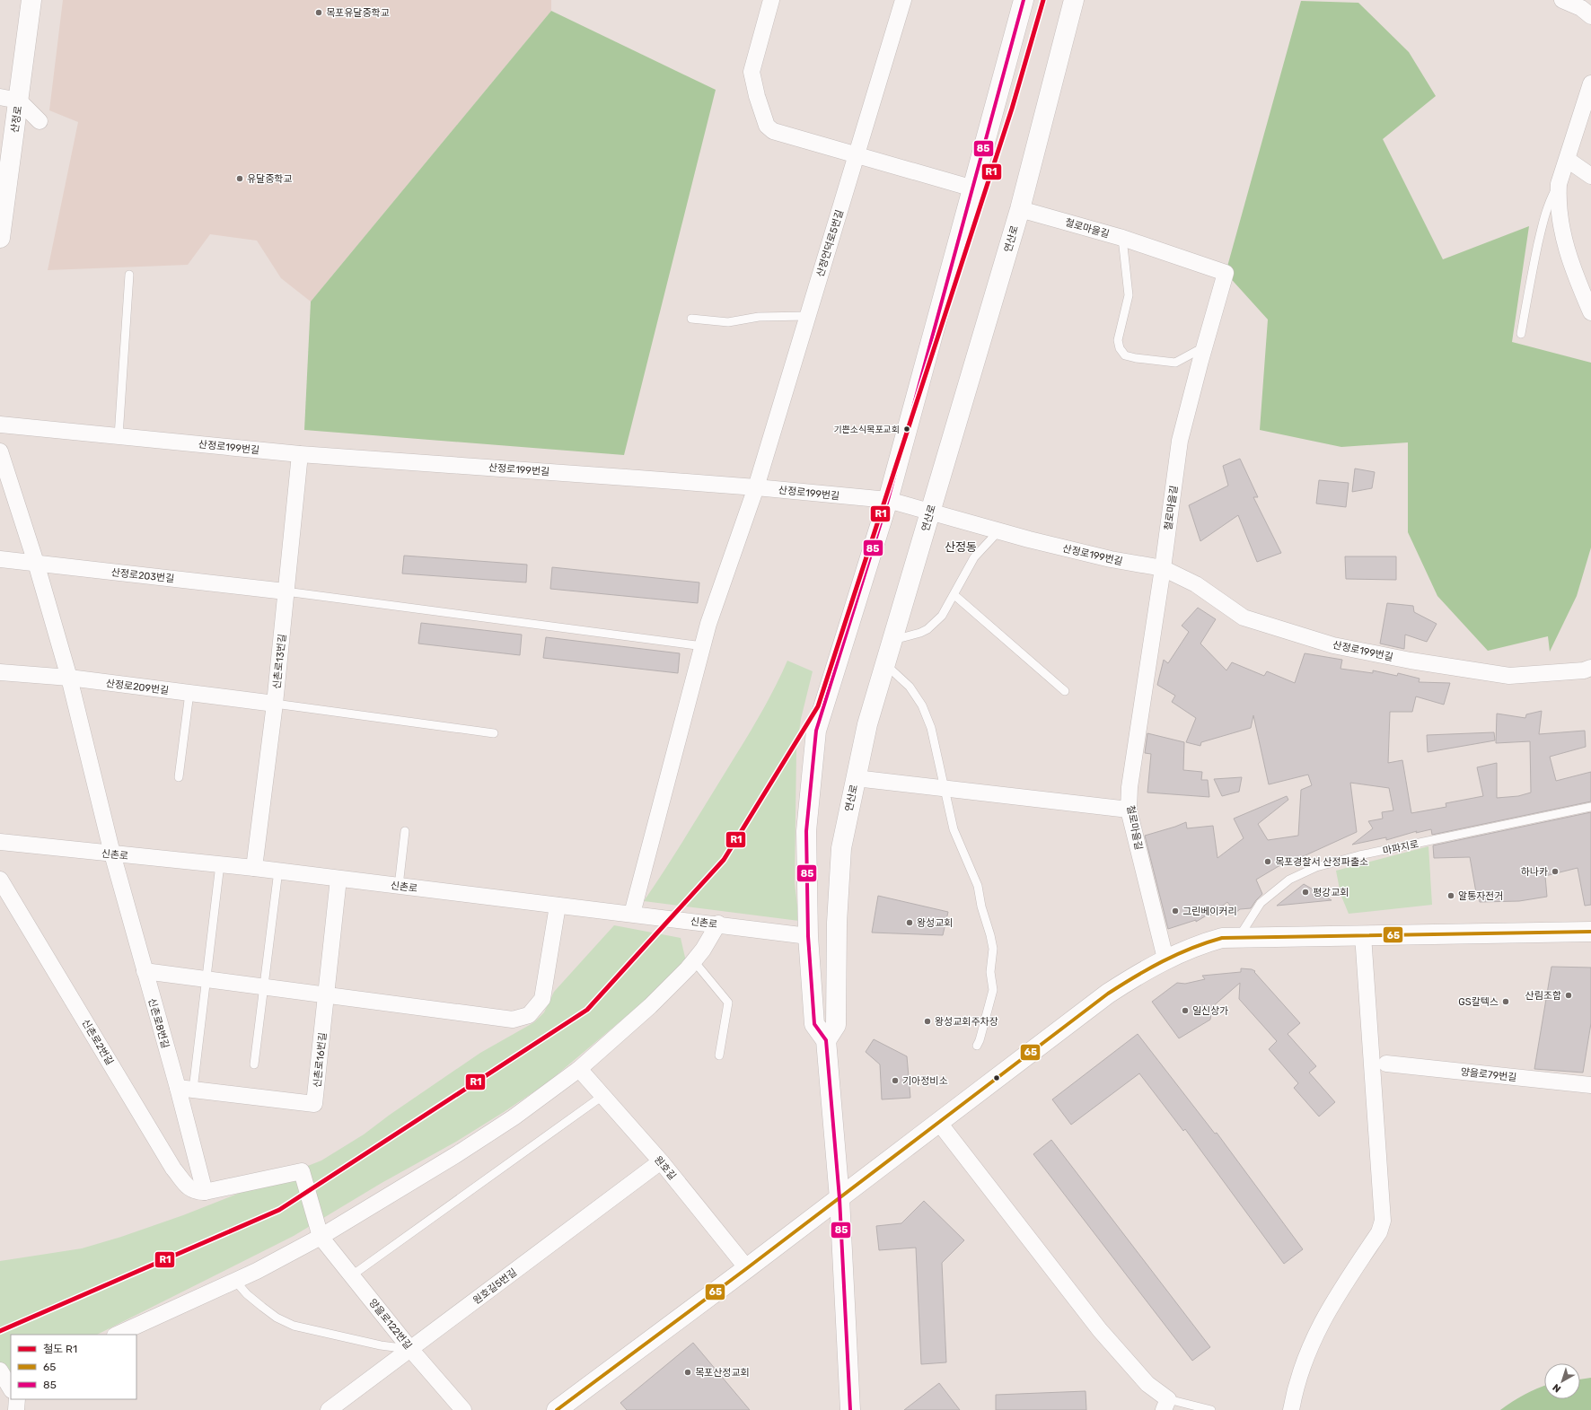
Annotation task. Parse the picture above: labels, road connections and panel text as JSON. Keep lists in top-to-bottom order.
{
  "streets": {
    "street": [
      "산정로",
      "철로마을길",
      "연산로",
      "산정언덕로5번길",
      "산정로199번길",
      "산정로203번길",
      "신촌로13번길",
      "산정로209번길",
      "신촌로",
      "신촌로8번길",
      "신촌로2번길",
      "신촌로16번길",
      "양을로79번길",
      "원호길",
      "원호길5번길",
      "양을로122번길"
    ],
    "lane": ["마파지로"]
  },
  "crossings": [
    ["철로마을길", "연산로"],
    ["철로마을길", "산정로199번길"],
    ["연산로", "산정로199번길"],
    ["산정언덕로5번길", "산정로199번길"],
    ["산정언덕로5번길", "신촌로"],
    ["산정로199번길", "신촌로13번길"],
    ["산정로203번길", "신촌로13번길"],
    ["산정로203번길", "신촌로8번길"],
    ["신촌로13번길", "산정로209번길"],
    ["신촌로13번길", "신촌로"],
    ["산정로209번길", "신촌로8번길"],
    ["신촌로", "신촌로8번길"],
    ["신촌로", "신촌로16번길"],
    ["신촌로8번길", "신촌로2번길"],
    ["신촌로8번길", "신촌로16번길"],
    ["원호길", "원호길5번길"],
    ["원호길5번길", "양을로122번길"]
  ],
  "districts": ["산정동"],
  "places": [
    "목포유달중학교",
    "유달중학교",
    "기쁜소식목포교회",
    "목포경찰서 산정파출소",
    "하나카",
    "평강교회",
    "알통자전거",
    "그린베이커리",
    "왕성교회",
    "산림조합",
    "GS칼텍스",
    "일신상가",
    "왕성교회주차장",
    "기아정비소",
    "목포산정교회"
  ],
  "lines": ["rail line R1", "transit line 85", "transit line 65"],
  "legend": ["철도 R1", "65", "85"],
  "north": "bottom left"
}
